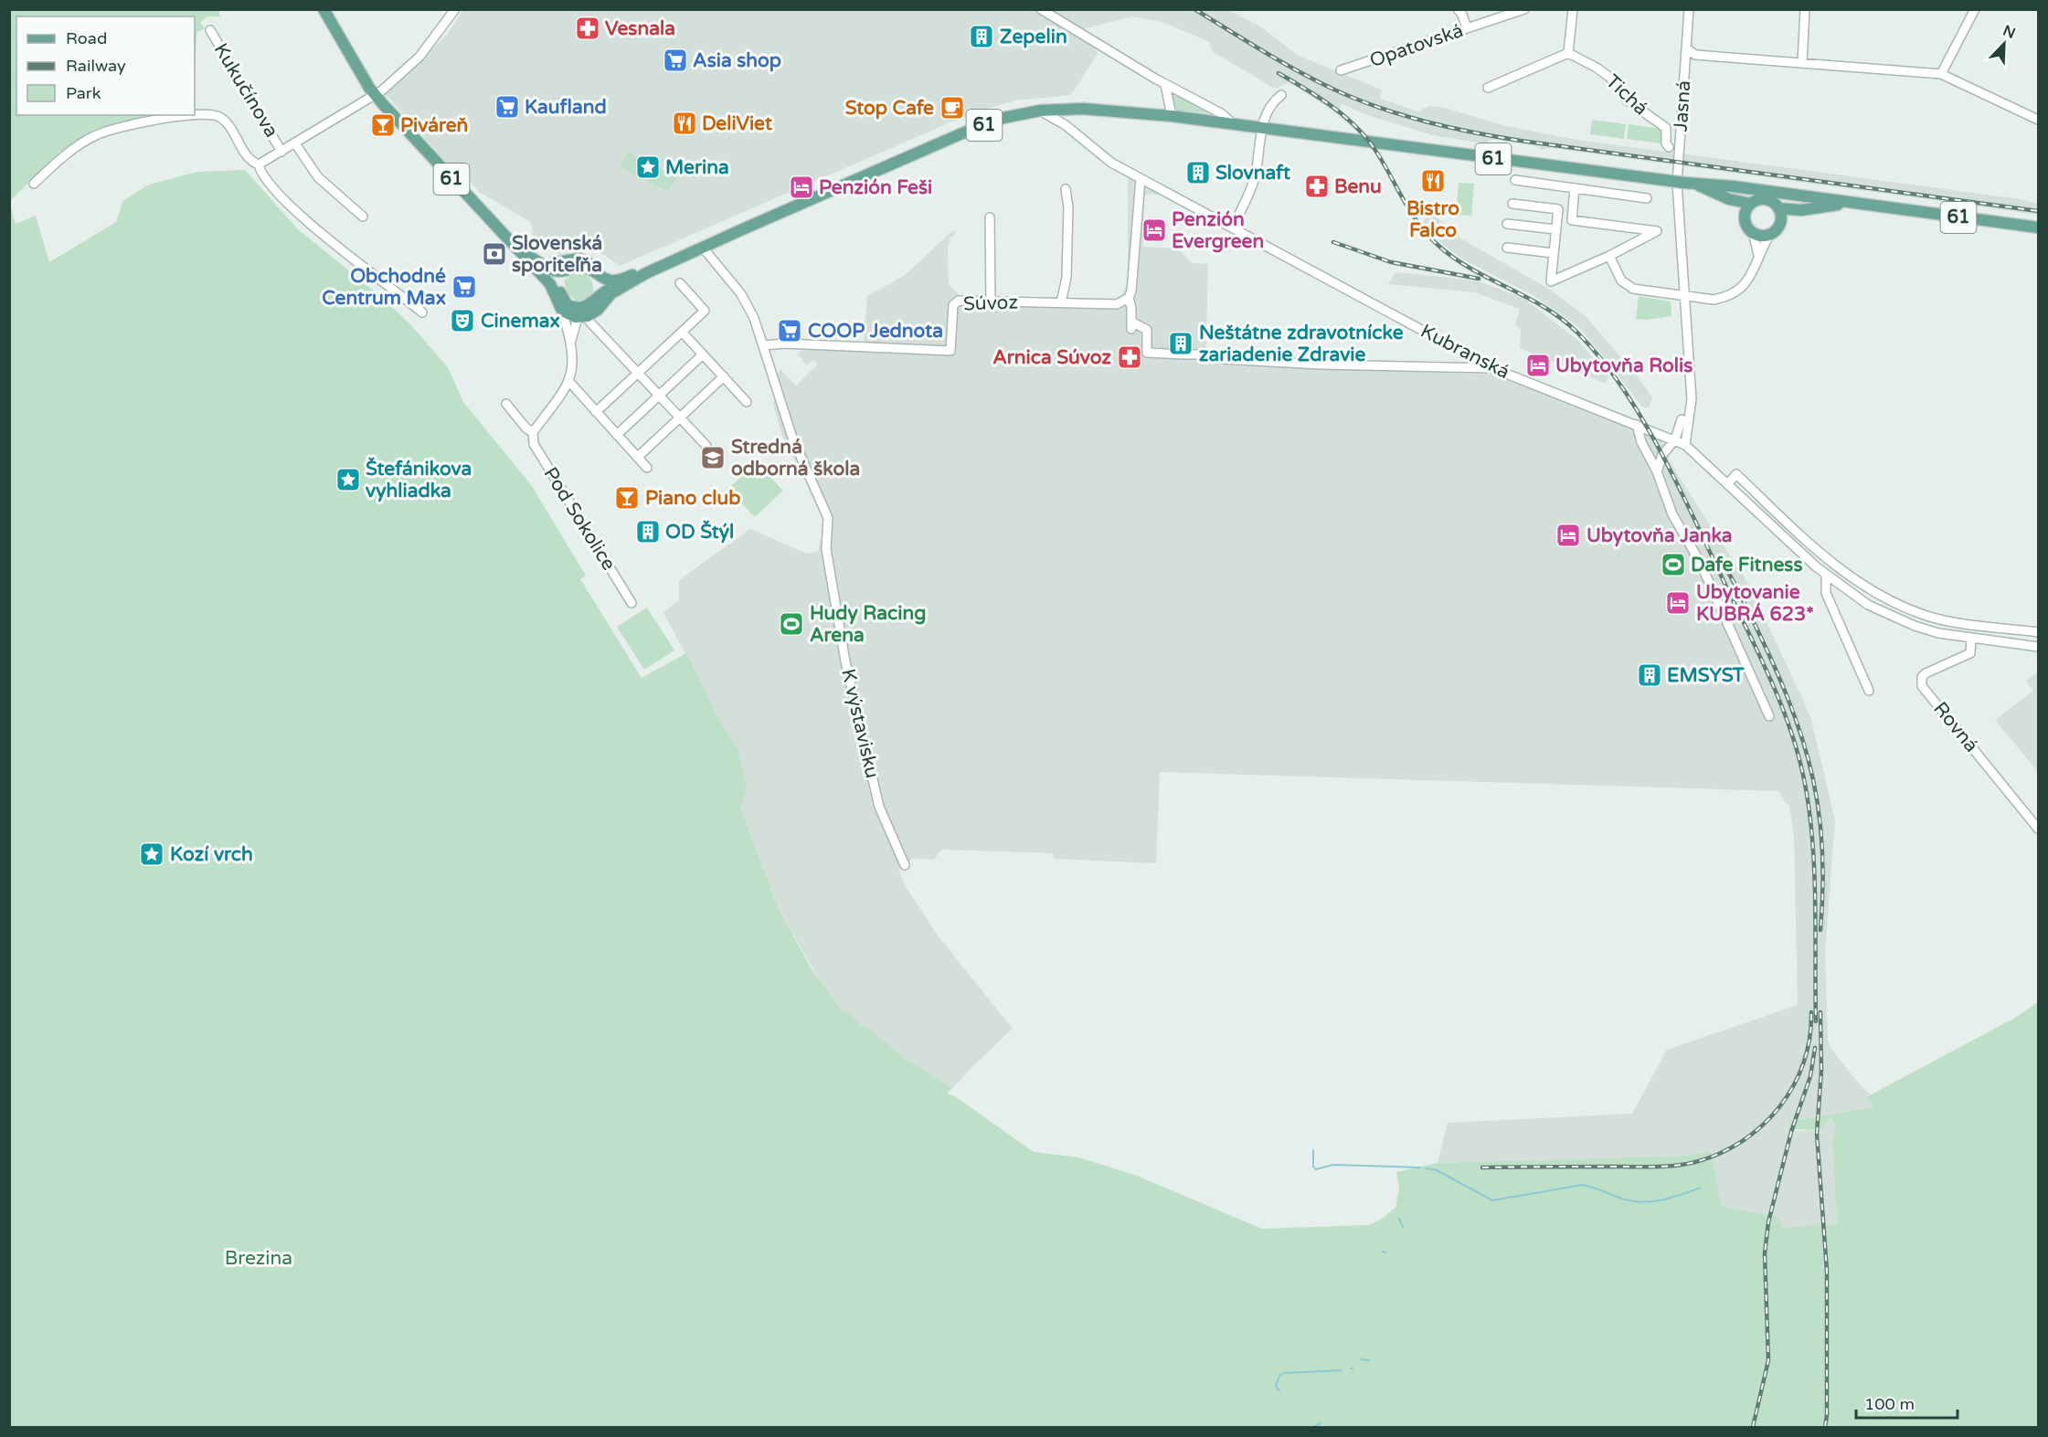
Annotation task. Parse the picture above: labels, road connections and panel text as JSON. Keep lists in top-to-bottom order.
{
  "streets": {
    "main road": ["61"],
    "street": [
      "Opatovská",
      "Kukučínova",
      "Tichá",
      "Jasná",
      "Súvoz",
      "Kubranská",
      "Pod Sokolice",
      "K výstavisku",
      "Rovná"
    ]
  },
  "crossings": [
    ["Kukučínova", "61"],
    ["Jasná", "Kubranská"],
    ["61", "Kubranská"],
    ["61", "K výstavisku"],
    ["Súvoz", "K výstavisku"],
    ["Kubranská", "Rovná"]
  ],
  "parks": ["Brezina"],
  "places": {
    "pharmacy": ["Vesnala", "Benu", "Arnica Súvoz"],
    "building": [
      "Zepelin",
      "Slovnaft",
      "Neštátne zdravotnícke zariadenie Zdravie",
      "OD Štýl",
      "EMSYST"
    ],
    "supermarket": [
      "Asia shop",
      "Kaufland",
      "Obchodné Centrum Max",
      "COOP Jednota"
    ],
    "cafe": ["Stop Cafe"],
    "restaurant": ["DeliViet", "Bistro Falco"],
    "bar": ["Piváreň", "Piano club"],
    "place": ["Merina", "Štefánikova vyhliadka", "Kozí vrch"],
    "hotel": [
      "Penzión Feši",
      "Penzión Evergreen",
      "Ubytovňa Rolis",
      "Ubytovňa Janka",
      "Ubytovanie KUBRÁ 623*"
    ],
    "bank": ["Slovenská sporiteľňa"],
    "theatre": ["Cinemax"],
    "school or university": ["Stredná odborná škola"],
    "sports": ["Dafe Fitness", "Hudy Racing Arena"]
  },
  "legend": ["Road", "Railway", "Park"],
  "scale_bar": "100 m",
  "north": "top right"
}
